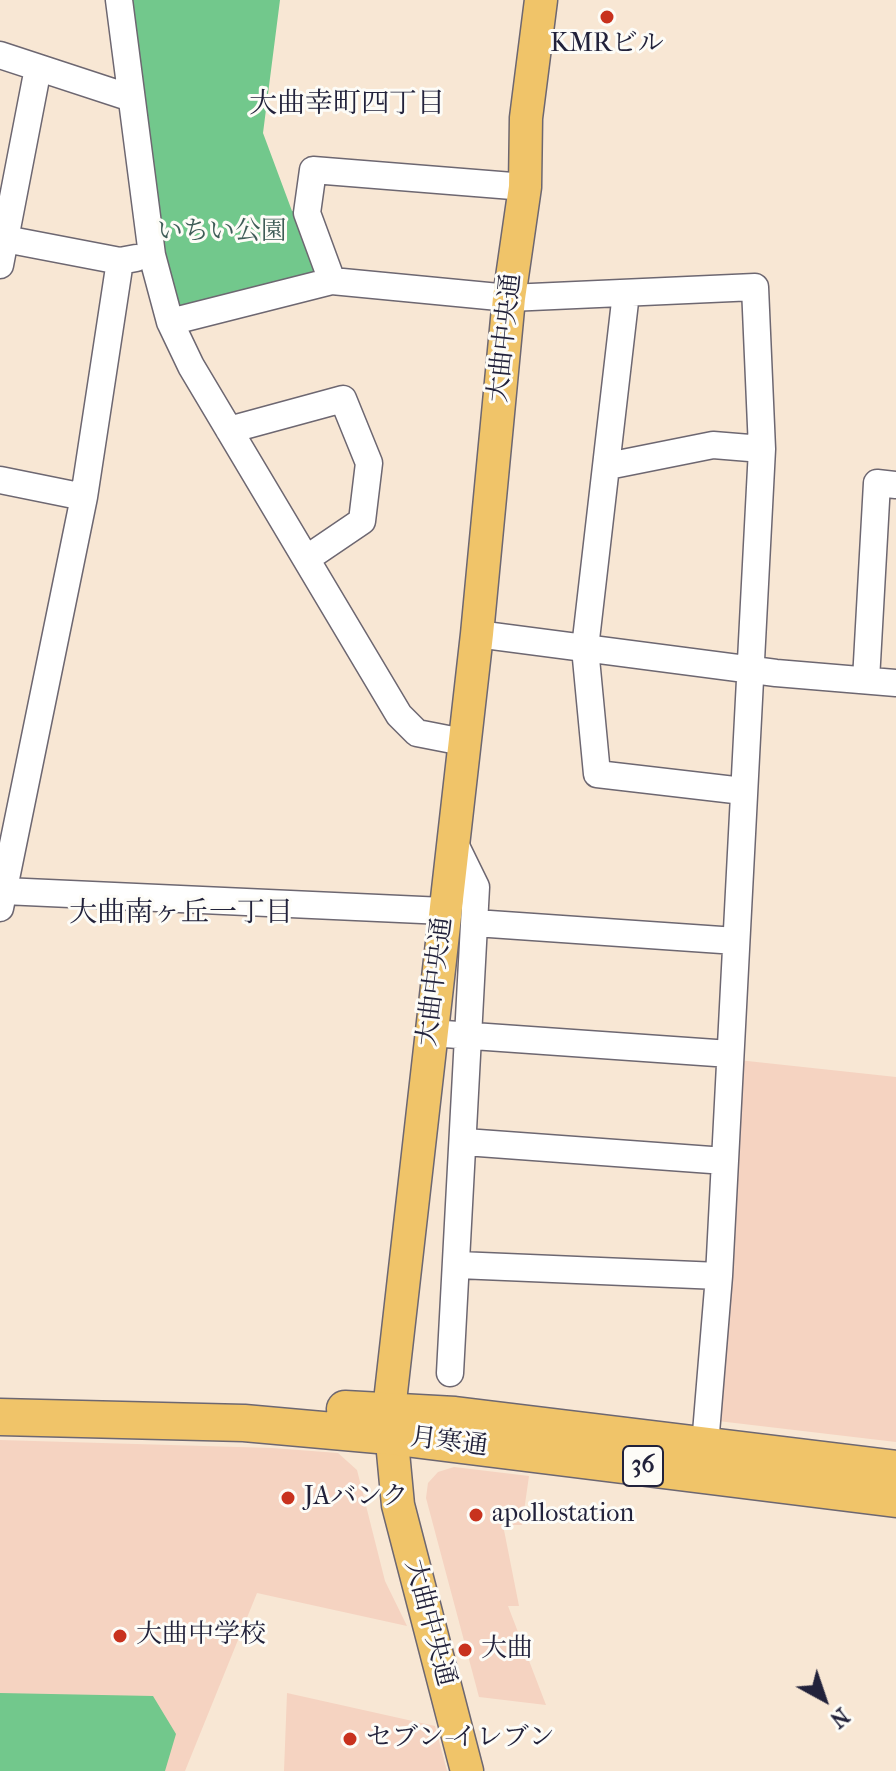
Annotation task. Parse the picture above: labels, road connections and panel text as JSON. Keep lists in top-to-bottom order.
{
  "streets": {
    "highway": ["月寒通", "36"],
    "main road": ["大曲中央通"]
  },
  "crossings": [
    ["大曲中央通", "月寒通"]
  ],
  "districts": ["大曲幸町四丁目", "大曲南ヶ丘一丁目"],
  "parks": ["いちい公園"],
  "places": [
    "KMRビル",
    "JAバンク",
    "apollostation",
    "大曲中学校",
    "大曲",
    "セブン-イレブン"
  ],
  "north": "bottom right"
}
